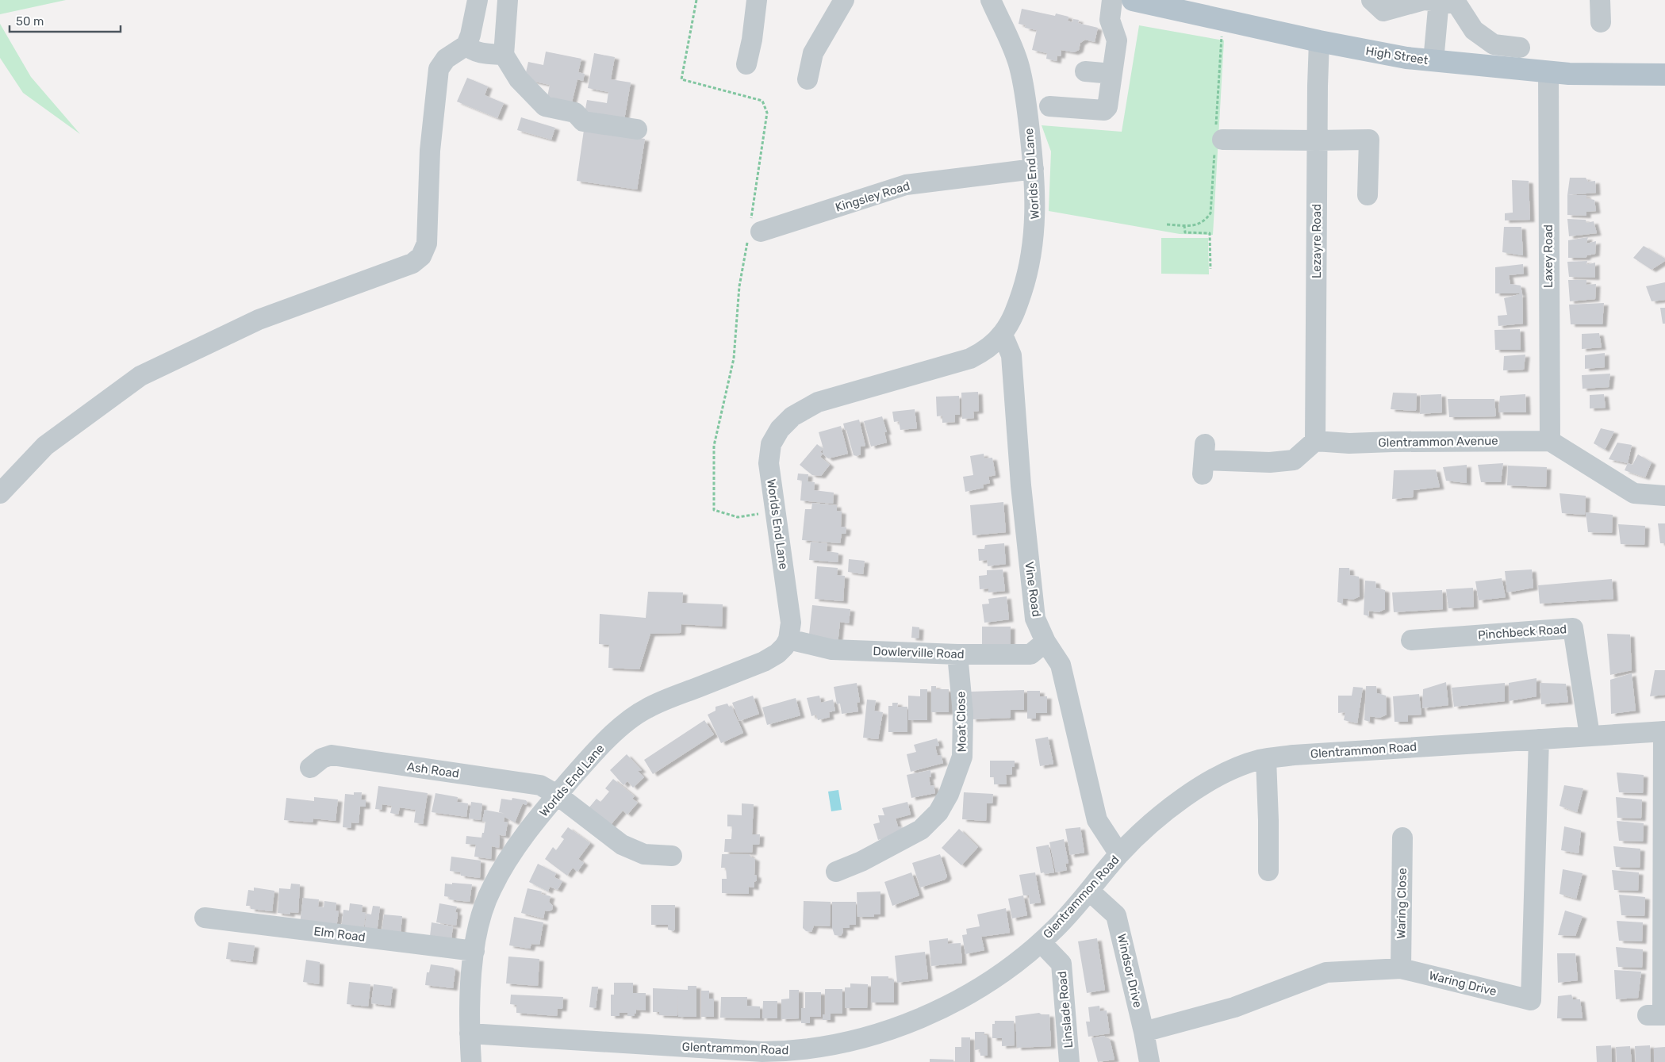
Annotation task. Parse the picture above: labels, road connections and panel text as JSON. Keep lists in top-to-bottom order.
{
  "streets": {
    "main road": ["High Street"],
    "street": [
      "Worlds End Lane",
      "Kingsley Road",
      "Lezayre Road",
      "Laxey Road",
      "Glentrammon Avenue",
      "Vine Road",
      "Pinchbeck Road",
      "Dowlerville Road",
      "Moat Close",
      "Glentrammon Road",
      "Ash Road",
      "Waring Close",
      "Elm Road",
      "Windsor Drive",
      "Waring Drive",
      "Linslade Road"
    ]
  },
  "crossings": [
    ["High Street", "Lezayre Road"],
    ["High Street", "Laxey Road"],
    ["Worlds End Lane", "Kingsley Road"],
    ["Worlds End Lane", "Vine Road"],
    ["Worlds End Lane", "Dowlerville Road"],
    ["Worlds End Lane", "Glentrammon Road"],
    ["Worlds End Lane", "Ash Road"],
    ["Worlds End Lane", "Elm Road"],
    ["Lezayre Road", "Glentrammon Avenue"],
    ["Laxey Road", "Glentrammon Avenue"],
    ["Vine Road", "Dowlerville Road"],
    ["Vine Road", "Glentrammon Road"],
    ["Pinchbeck Road", "Glentrammon Road"],
    ["Dowlerville Road", "Moat Close"],
    ["Glentrammon Road", "Windsor Drive"],
    ["Glentrammon Road", "Waring Drive"],
    ["Glentrammon Road", "Linslade Road"],
    ["Waring Close", "Waring Drive"],
    ["Windsor Drive", "Waring Drive"]
  ],
  "scale_bar": "50 m"
}
